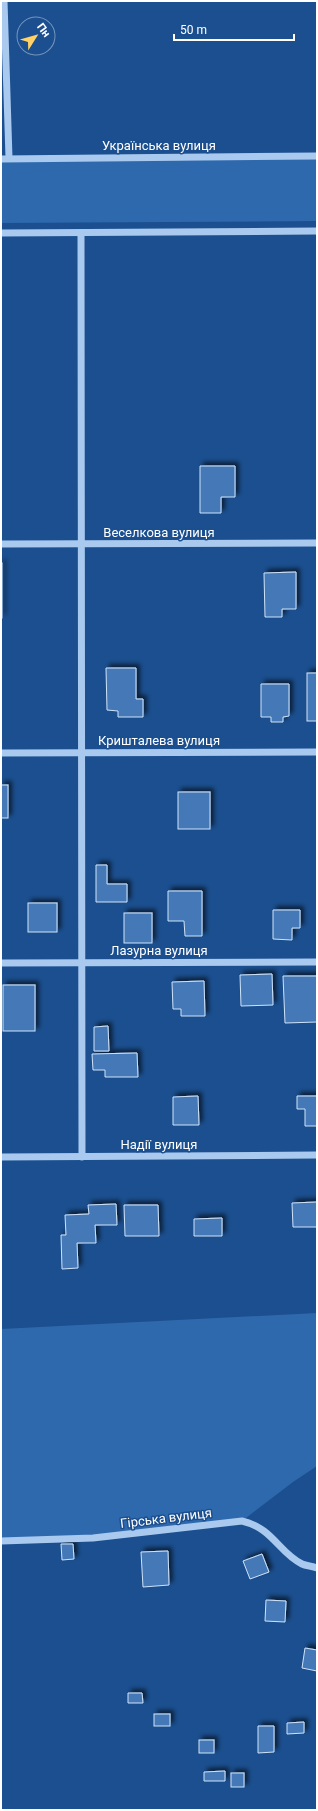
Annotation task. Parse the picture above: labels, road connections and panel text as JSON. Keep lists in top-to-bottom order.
{
  "streets": {
    "street": [
      "Українська вулиця",
      "Веселкова вулиця",
      "Кришталева вулиця",
      "Лазурна вулиця",
      "Надії вулиця",
      "Гірська вулиця"
    ]
  },
  "scale_bar": "50 m",
  "north": "top right"
}
